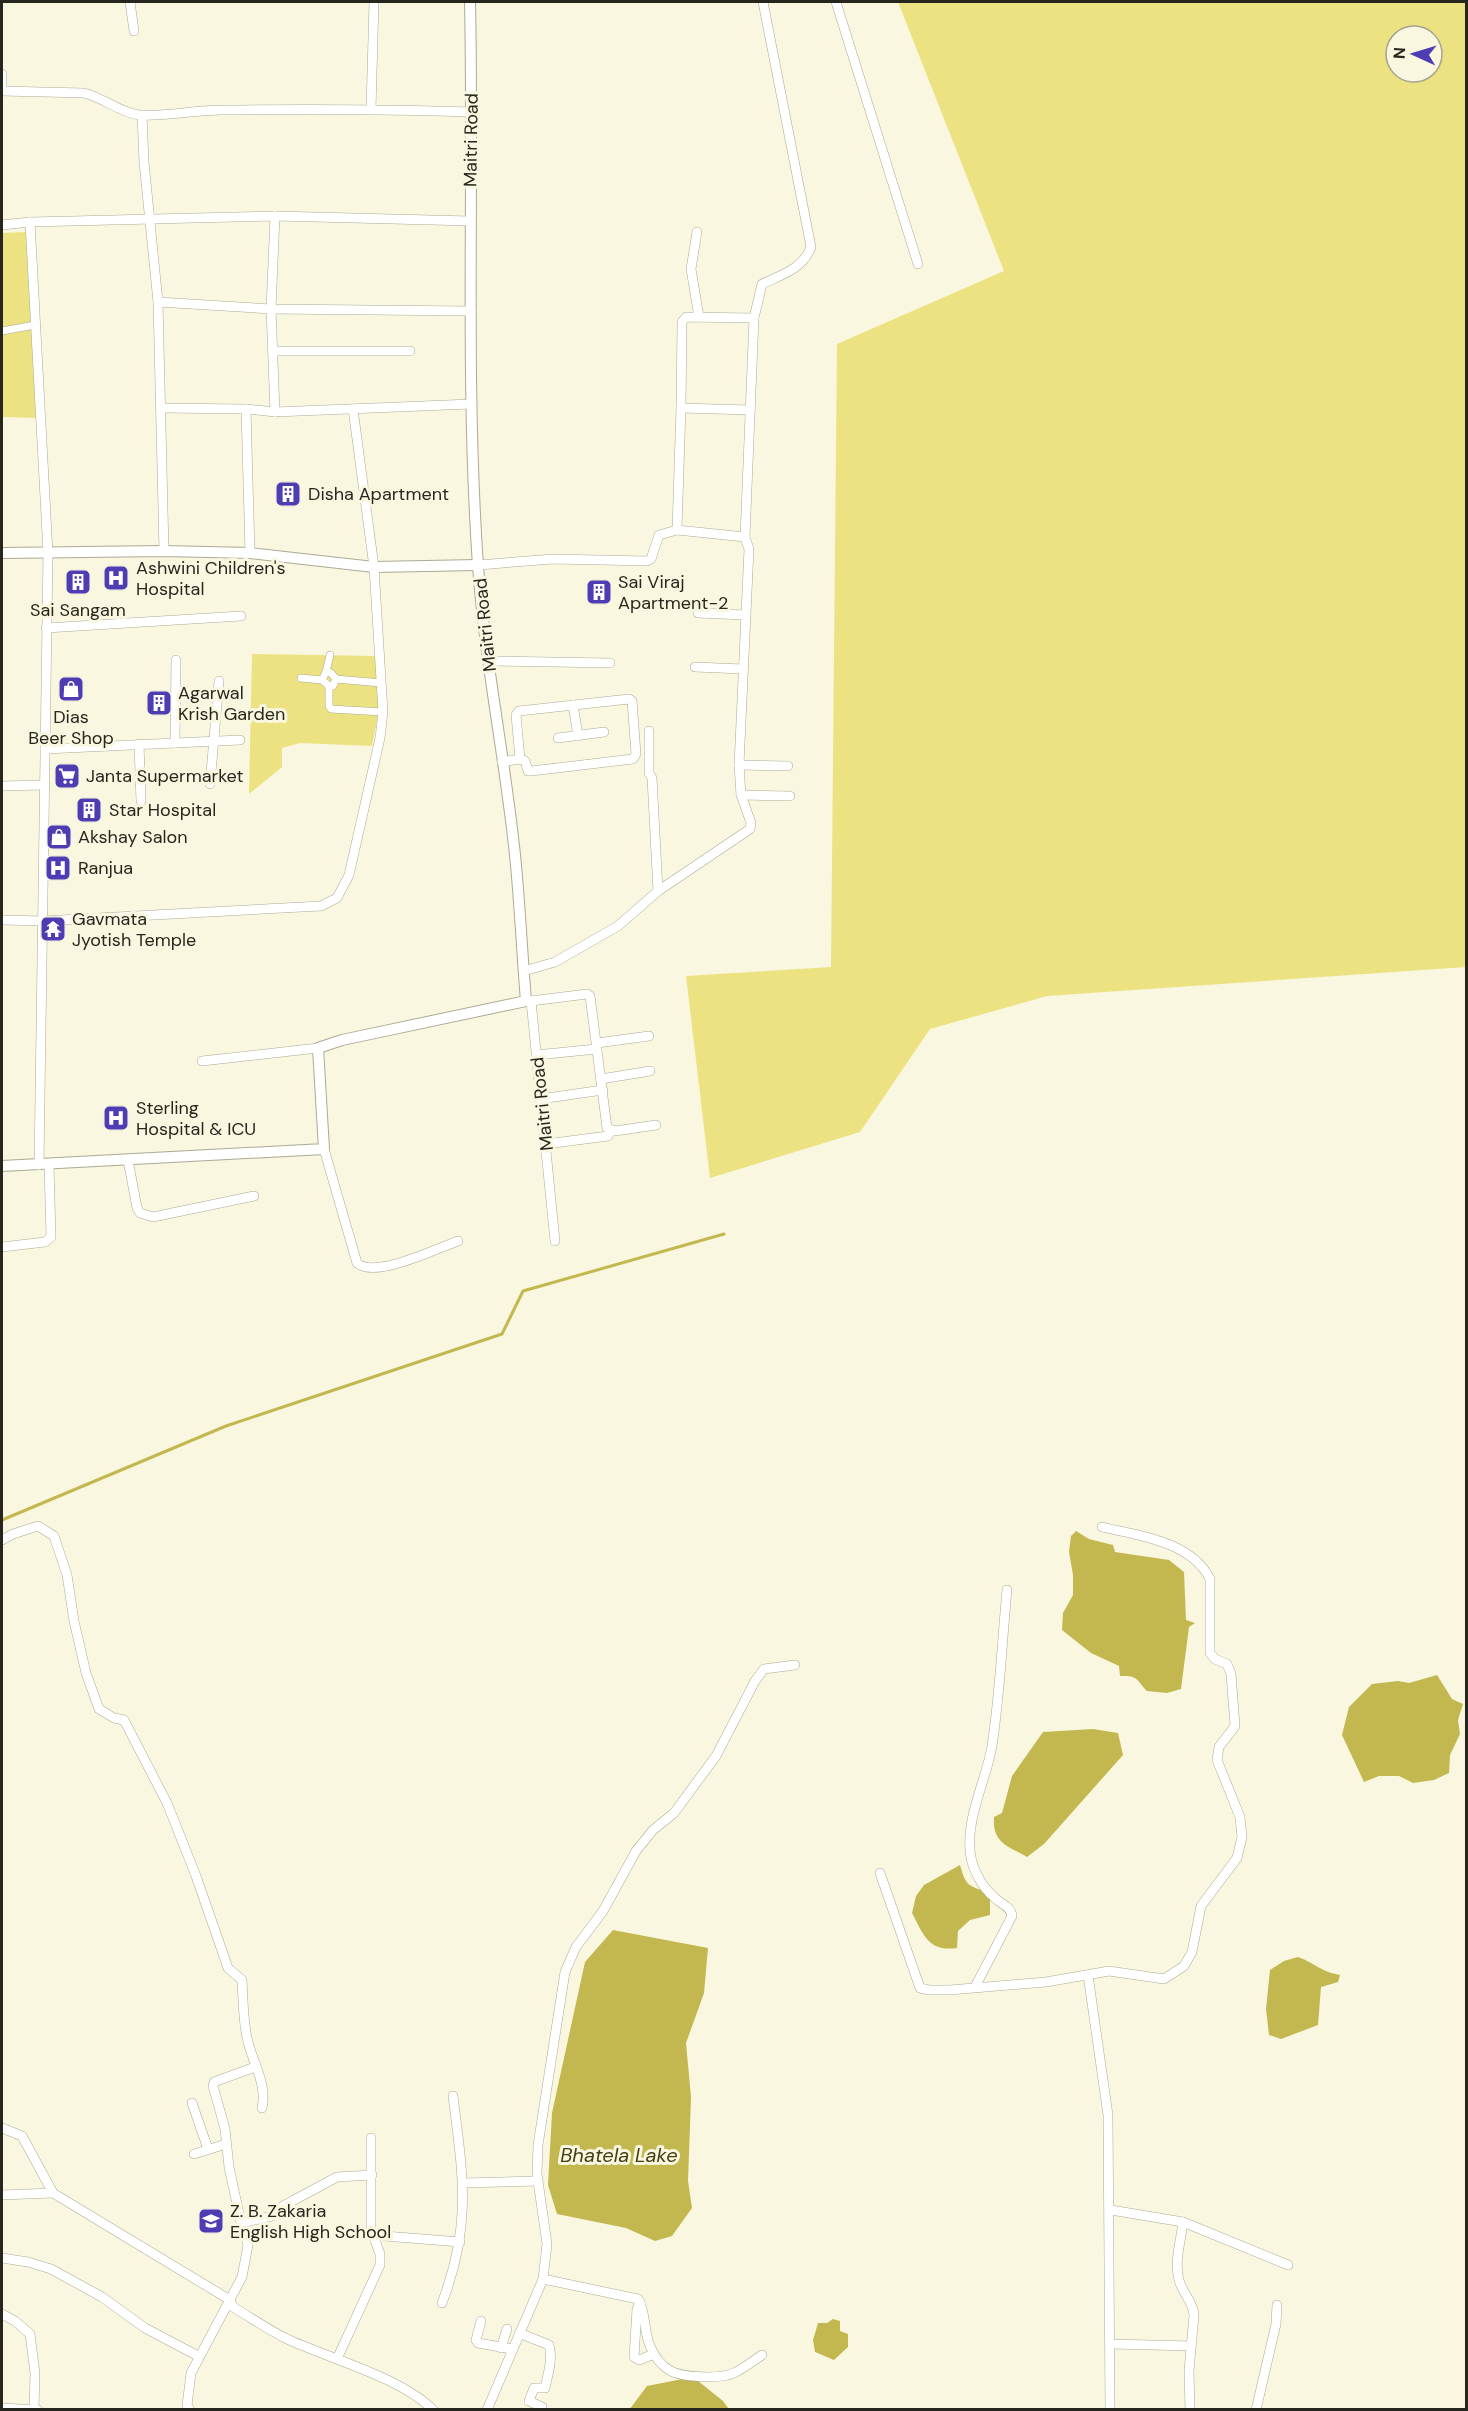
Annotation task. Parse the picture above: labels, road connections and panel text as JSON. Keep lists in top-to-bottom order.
{
  "streets": {
    "street": ["Maitri Road"]
  },
  "water": ["Bhatela Lake"],
  "places": {
    "building": [
      "Disha Apartment",
      "Sai Sangam",
      "Sai Viraj Apartment-2",
      "Agarwal Krish Garden",
      "Star Hospital"
    ],
    "hospital": ["Ashwini Children's Hospital", "Ranjua", "Sterling Hospital & ICU"],
    "shop": ["Dias Beer Shop", "Akshay Salon"],
    "supermarket": ["Janta Supermarket"],
    "temple": ["Gavmata Jyotish Temple"],
    "school or university": ["Z. B. Zakaria English High School"]
  },
  "north": "left"
}
